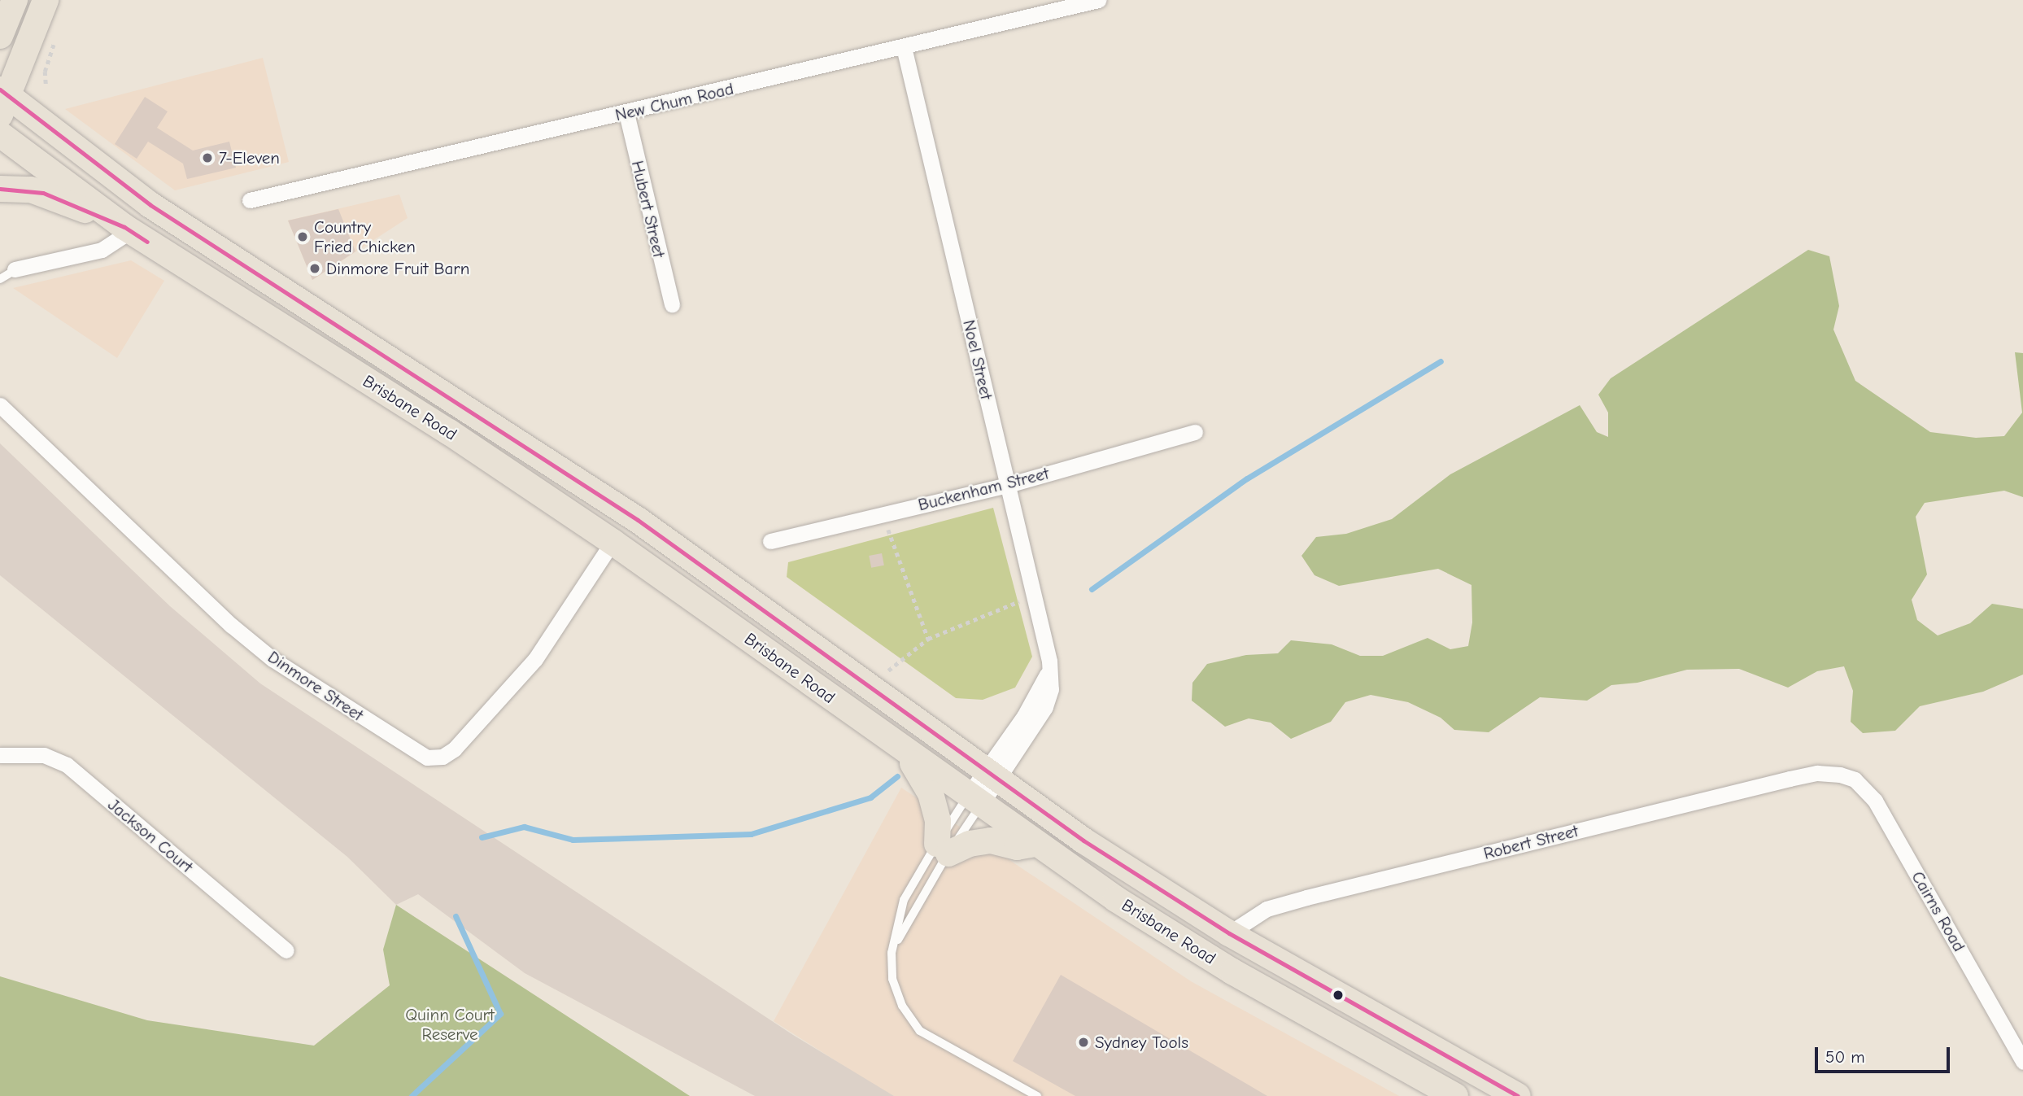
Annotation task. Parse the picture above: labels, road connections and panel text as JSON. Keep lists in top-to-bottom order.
{
  "streets": {
    "main road": ["Brisbane Road"],
    "street": [
      "New Chum Road",
      "Hubert Street",
      "Noel Street",
      "Buckenham Street",
      "Dinmore Street",
      "Jackson Court",
      "Robert Street",
      "Cairns Road"
    ]
  },
  "crossings": [
    ["New Chum Road", "Hubert Street"],
    ["New Chum Road", "Noel Street"],
    ["Noel Street", "Brisbane Road"],
    ["Noel Street", "Buckenham Street"],
    ["Brisbane Road", "Dinmore Street"],
    ["Brisbane Road", "Robert Street"],
    ["Robert Street", "Cairns Road"]
  ],
  "parks": ["Quinn Court Reserve"],
  "places": [
    "7-Eleven",
    "Country Fried Chicken",
    "Dinmore Fruit Barn",
    "Sydney Tools"
  ],
  "scale_bar": "50 m"
}
